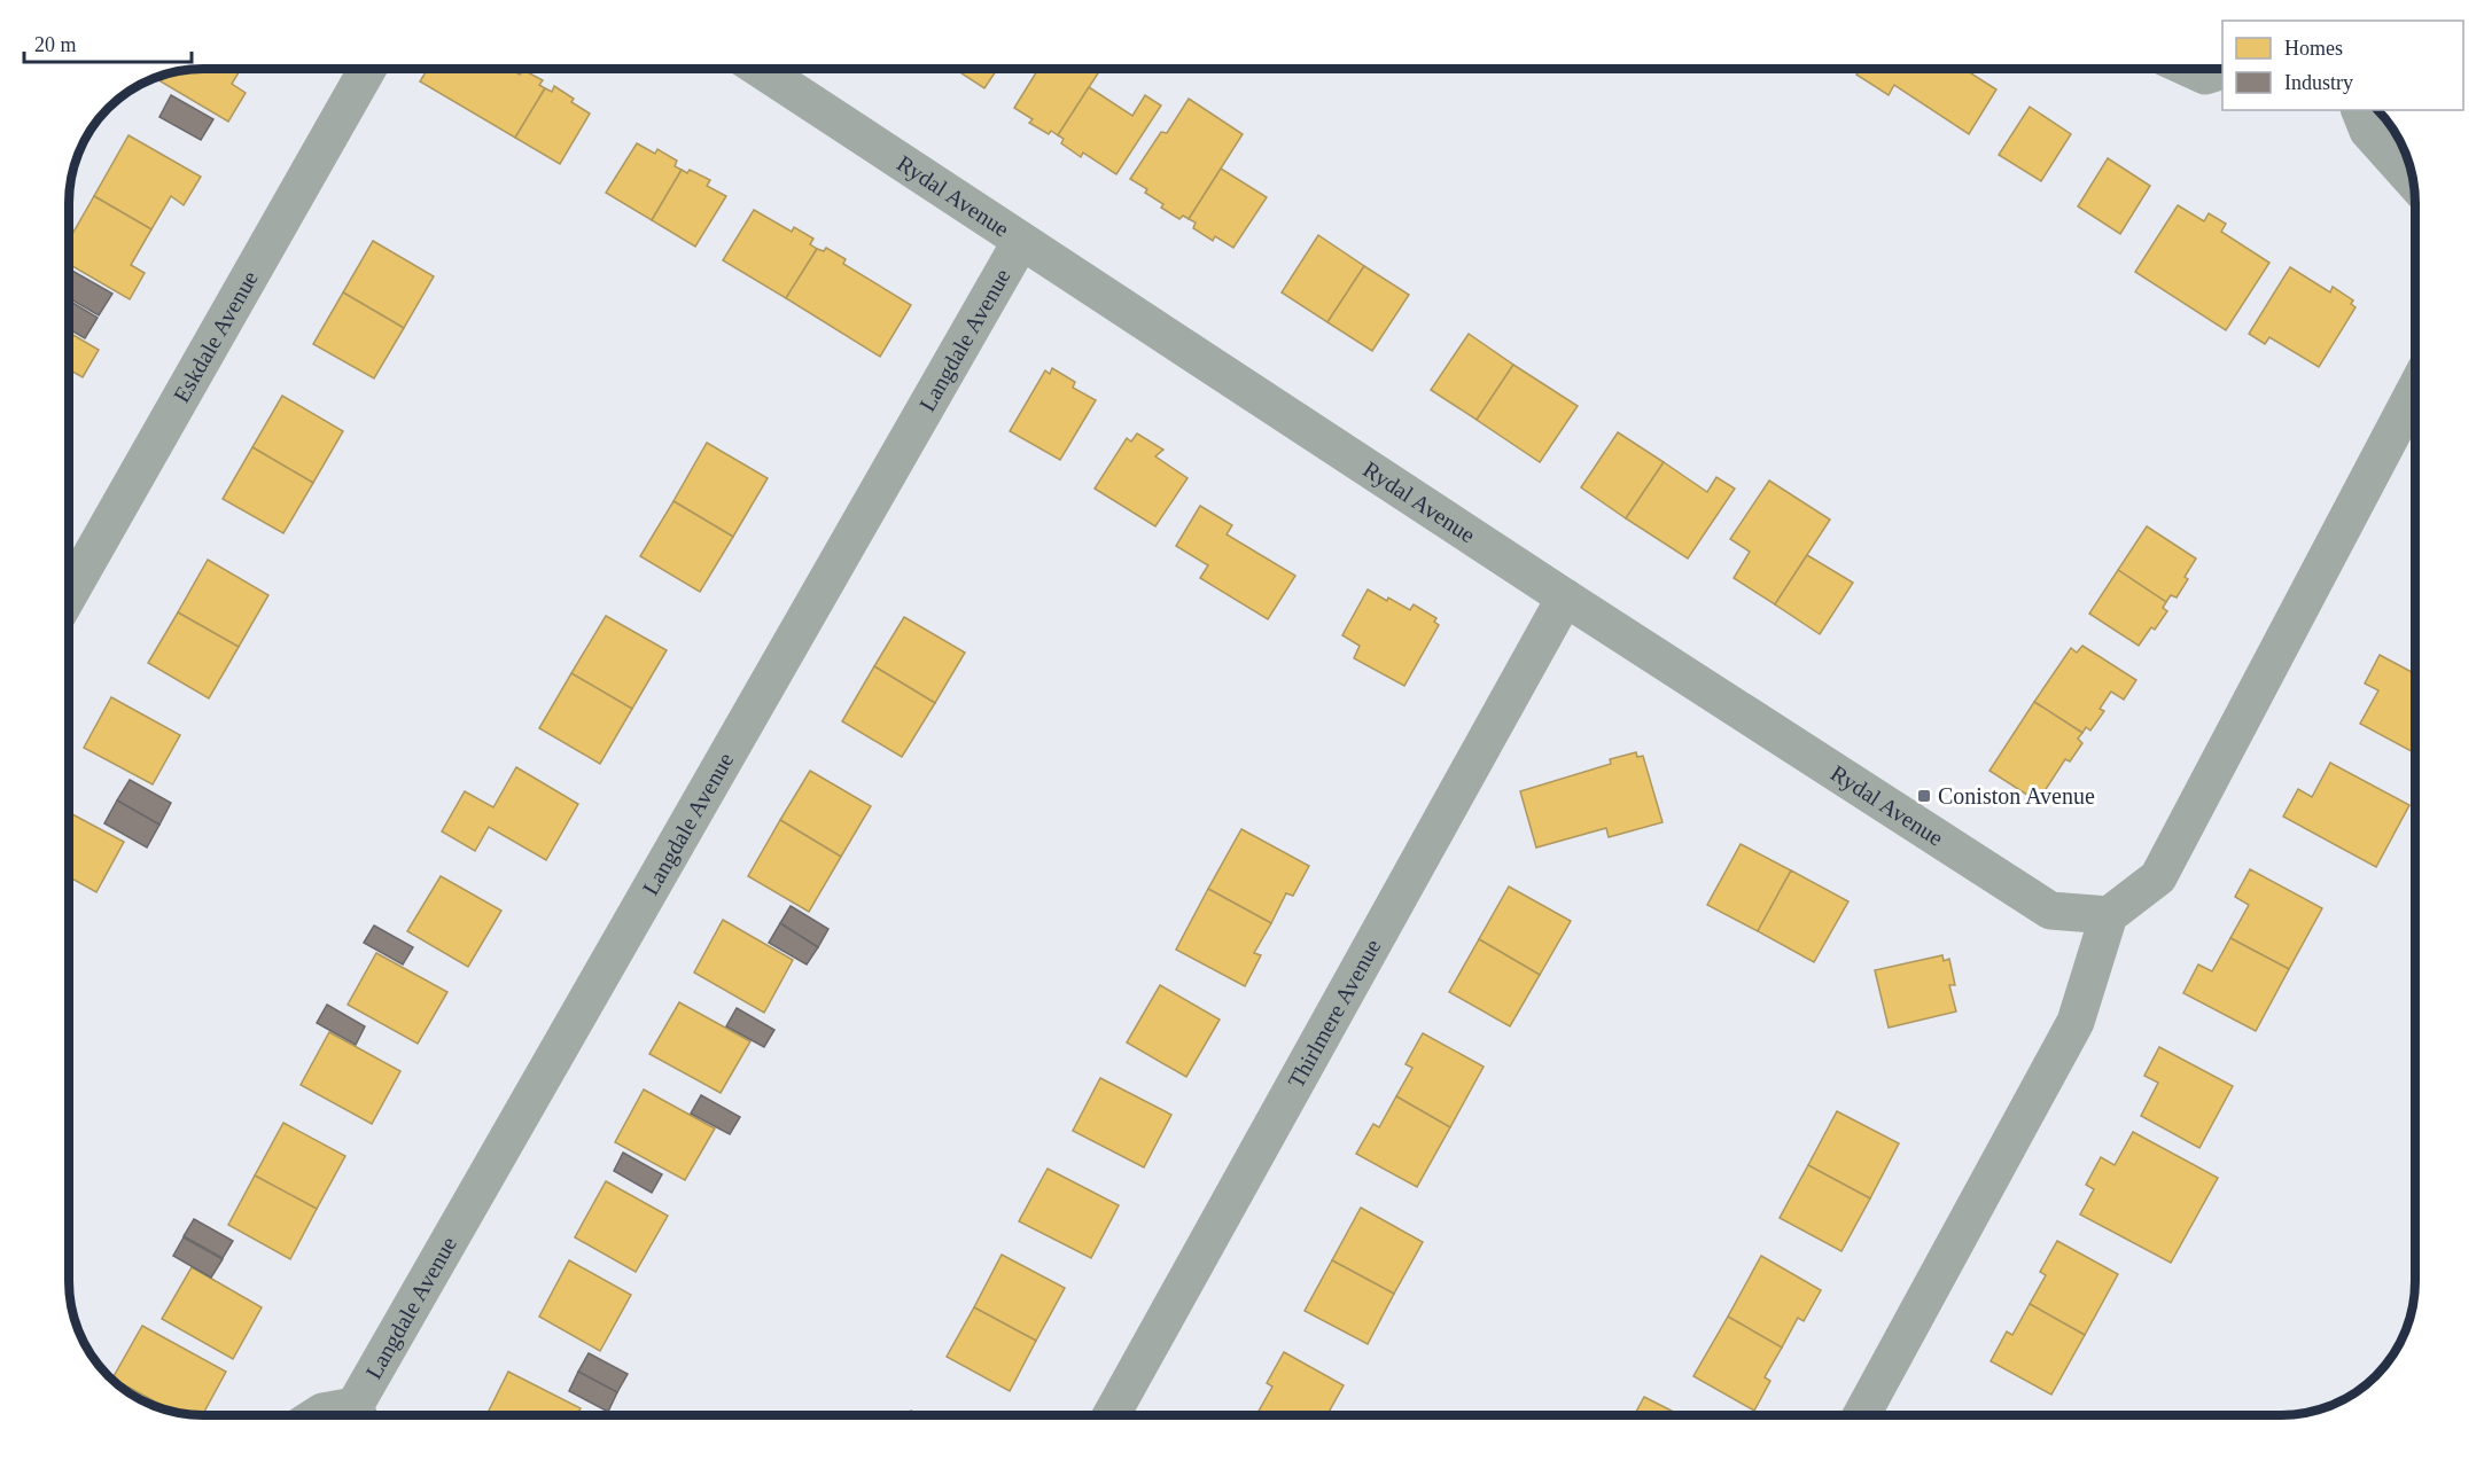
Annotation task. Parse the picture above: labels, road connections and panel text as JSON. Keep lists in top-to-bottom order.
{
  "streets": {
    "street": [
      "Rydal Avenue",
      "Eskdale Avenue",
      "Langdale Avenue",
      "Thirlmere Avenue"
    ]
  },
  "crossings": [
    ["Rydal Avenue", "Langdale Avenue"],
    ["Rydal Avenue", "Thirlmere Avenue"]
  ],
  "places": {
    "transit": ["Coniston Avenue"]
  },
  "legend": ["Homes", "Industry"],
  "scale_bar": "20 m"
}
